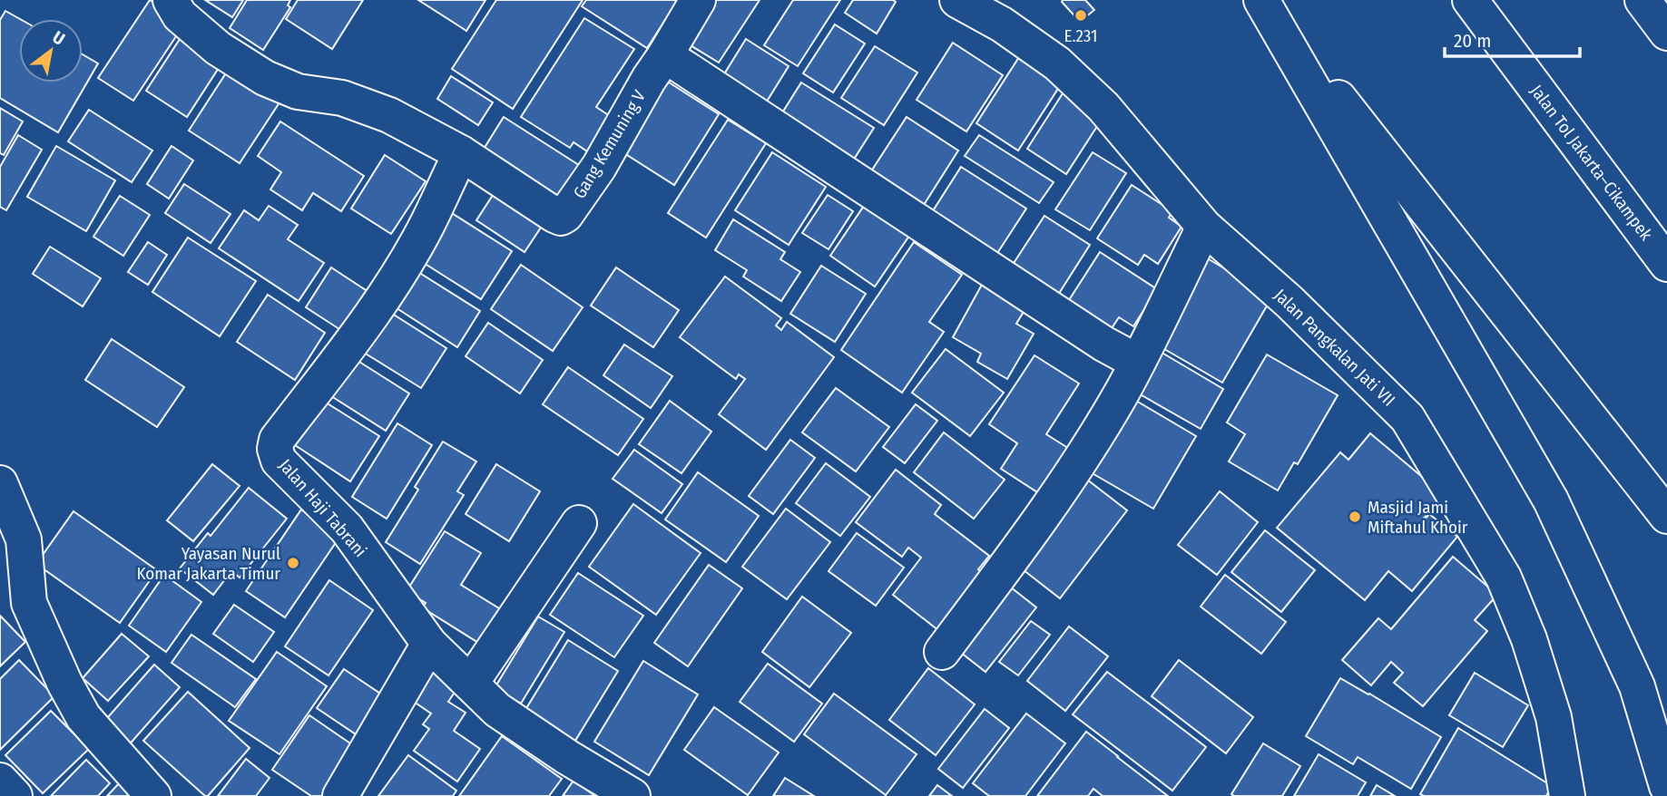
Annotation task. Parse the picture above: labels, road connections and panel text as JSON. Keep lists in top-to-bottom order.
{
  "streets": {
    "main road": [
      "Gang Kemuning V",
      "Jalan Tol Jakarta–Cikampek",
      "Jalan Pangkalan Jati VII",
      "Jalan Haji Tabrani"
    ]
  },
  "crossings": [
    ["Gang Kemuning V", "Jalan Haji Tabrani"]
  ],
  "places": ["E.231", "Masjid Jami Miftahul Khoir", "Yayasan Nurul Komar Jakarta Timur"],
  "scale_bar": "20 m",
  "north": "top right"
}
